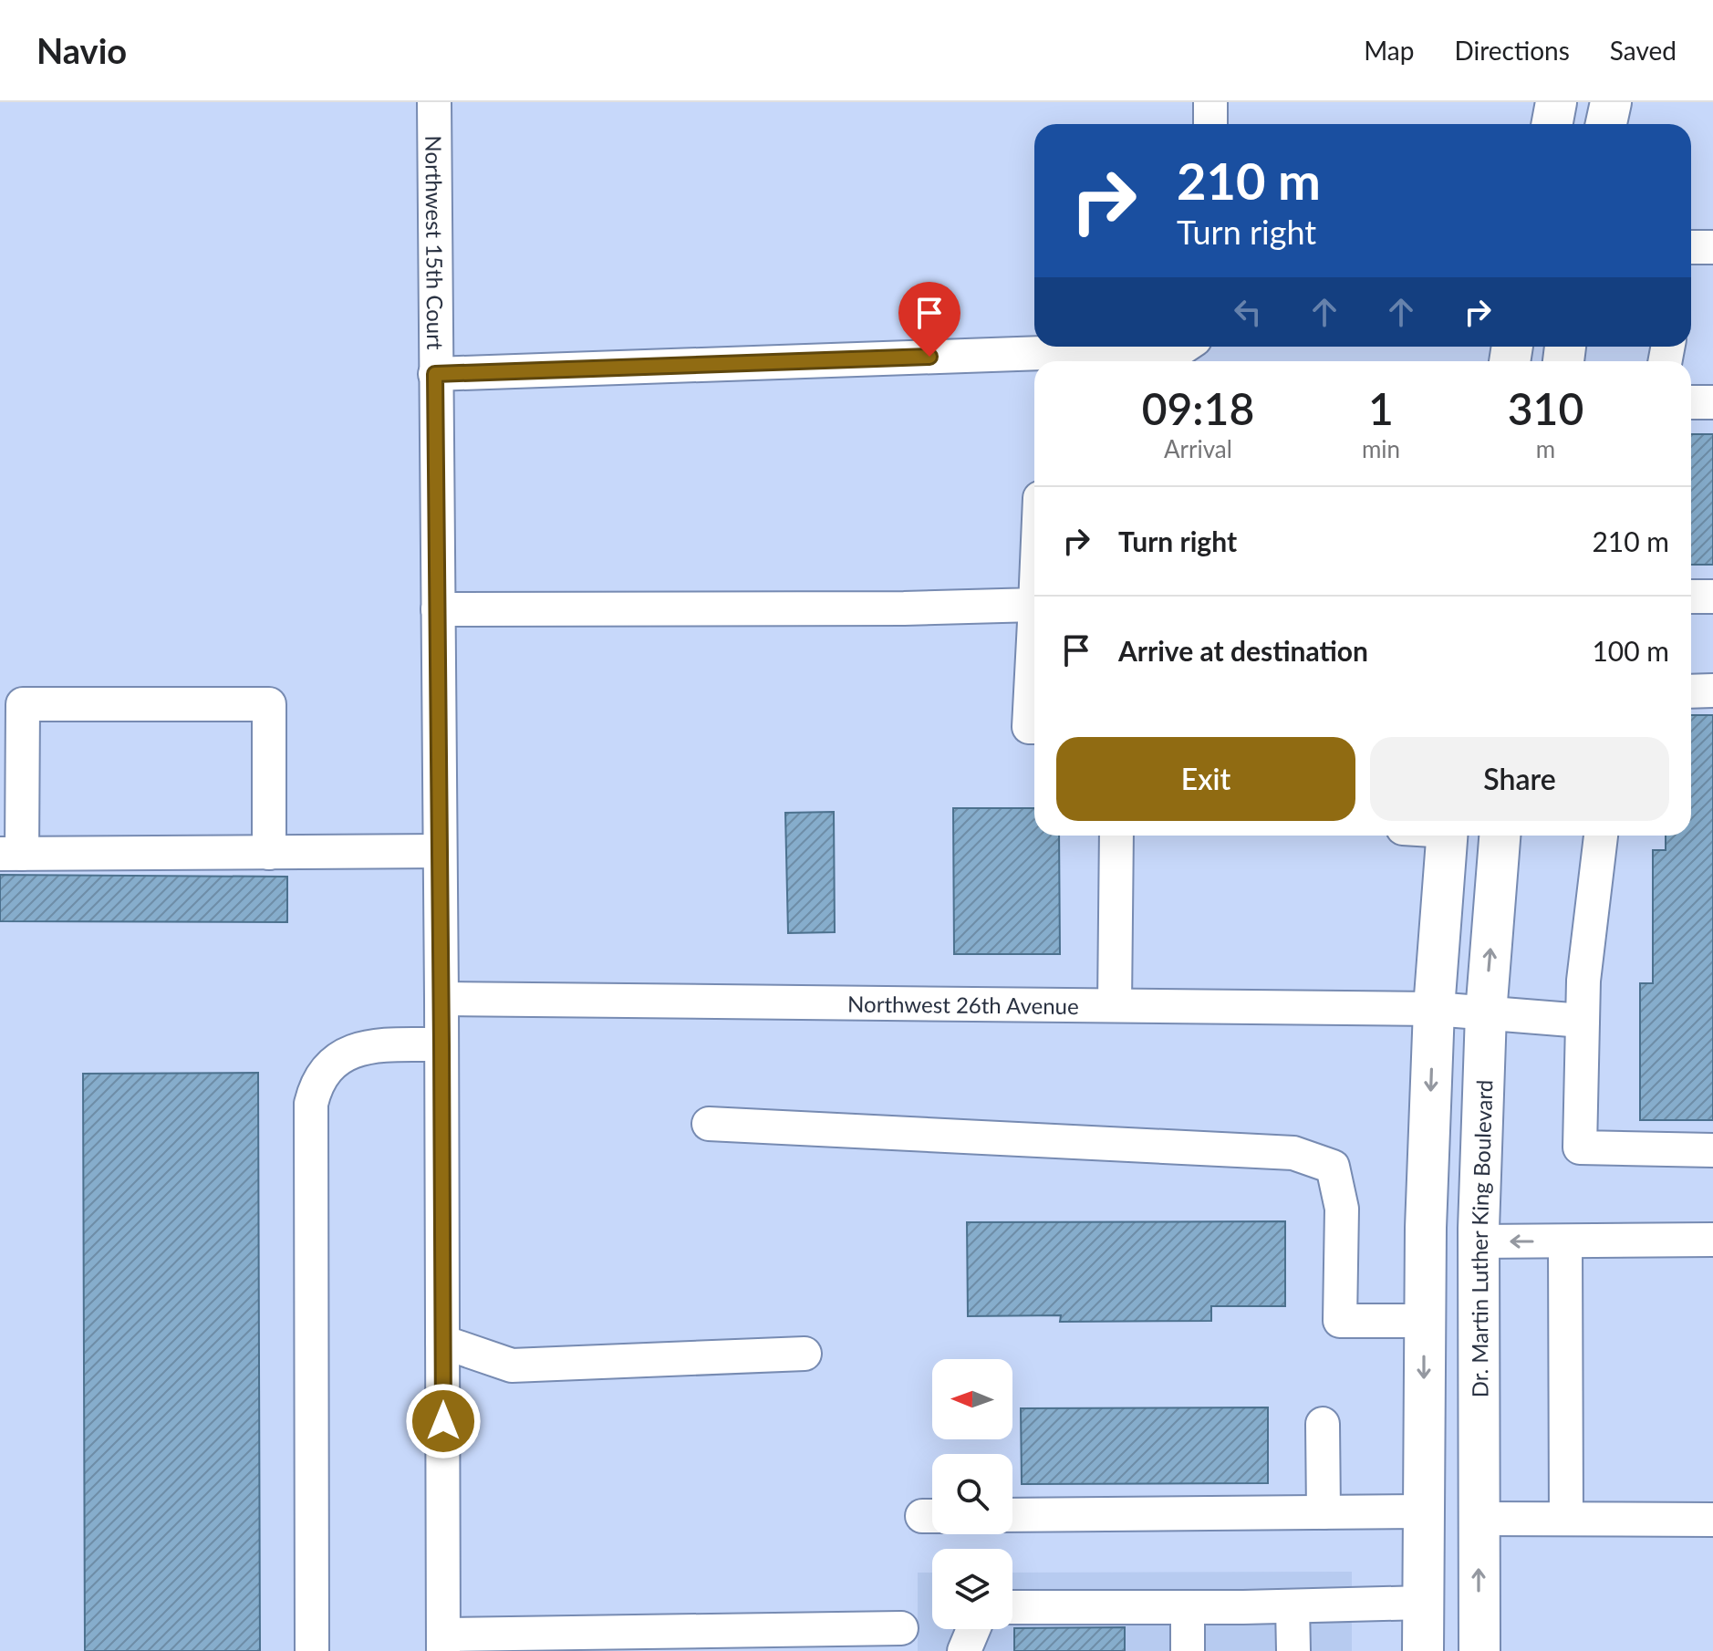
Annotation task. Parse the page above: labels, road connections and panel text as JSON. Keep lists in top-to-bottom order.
{
  "streets": {
    "main road": ["Dr. Martin Luther King Boulevard"],
    "street": ["Northwest 15th Court", "Northwest 26th Avenue"]
  },
  "crossings": [
    ["Northwest 15th Court", "Northwest 26th Avenue"],
    ["Northwest 26th Avenue", "Dr. Martin Luther King Boulevard"]
  ],
  "north": "left",
  "page": {
    "header": "Navio",
    "nav": ["Map", "Directions", "Saved"],
    "turn": ["210 m", "Turn right"],
    "eta": [
      "09:18",
      "Arrival",
      "1",
      "min",
      "310",
      "m"
    ],
    "list": [
      {
        "name": "Turn right",
        "value": "210 m"
      },
      {
        "name": "Arrive at destination",
        "value": "100 m"
      }
    ],
    "buttons": ["Exit", "Share"]
  }
}
